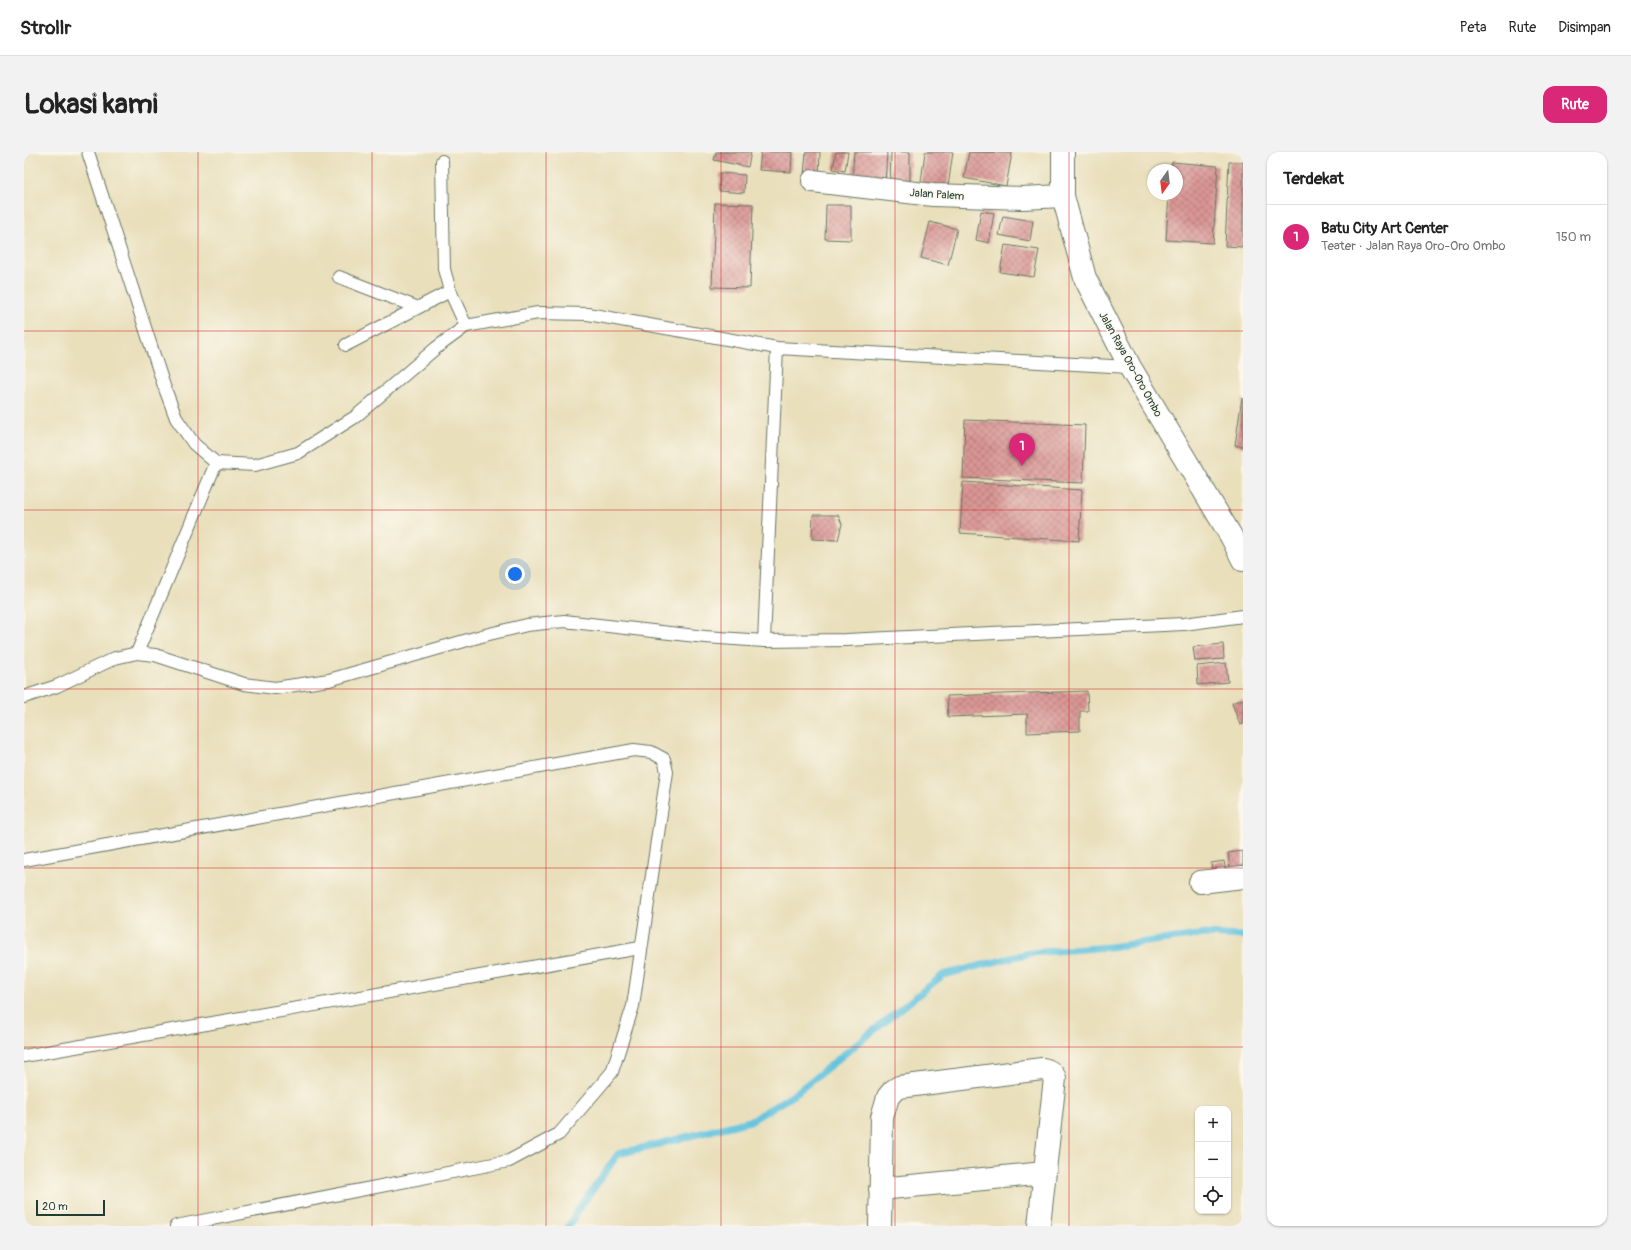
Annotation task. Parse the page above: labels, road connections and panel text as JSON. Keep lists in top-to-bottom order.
{
  "streets": {
    "street": ["Jalan Palem", "Jalan Raya Oro-Oro Ombo"]
  },
  "crossings": [
    ["Jalan Palem", "Jalan Raya Oro-Oro Ombo"]
  ],
  "scale_bar": "20 m",
  "north": "bottom",
  "page": {
    "header": "Strollr",
    "nav": ["Peta", "Rute", "Disimpan"],
    "buttons": "Rute",
    "title": "Lokasi kami",
    "heading": "Terdekat",
    "list": [
      {
        "mark": "1",
        "name": "Batu City Art Center",
        "note": "Teater · Jalan Raya Oro-Oro Ombo",
        "value": "150 m"
      }
    ],
    "pins": "1",
    "map_buttons": ["+", "−"],
    "scale": "20 m"
  }
}
